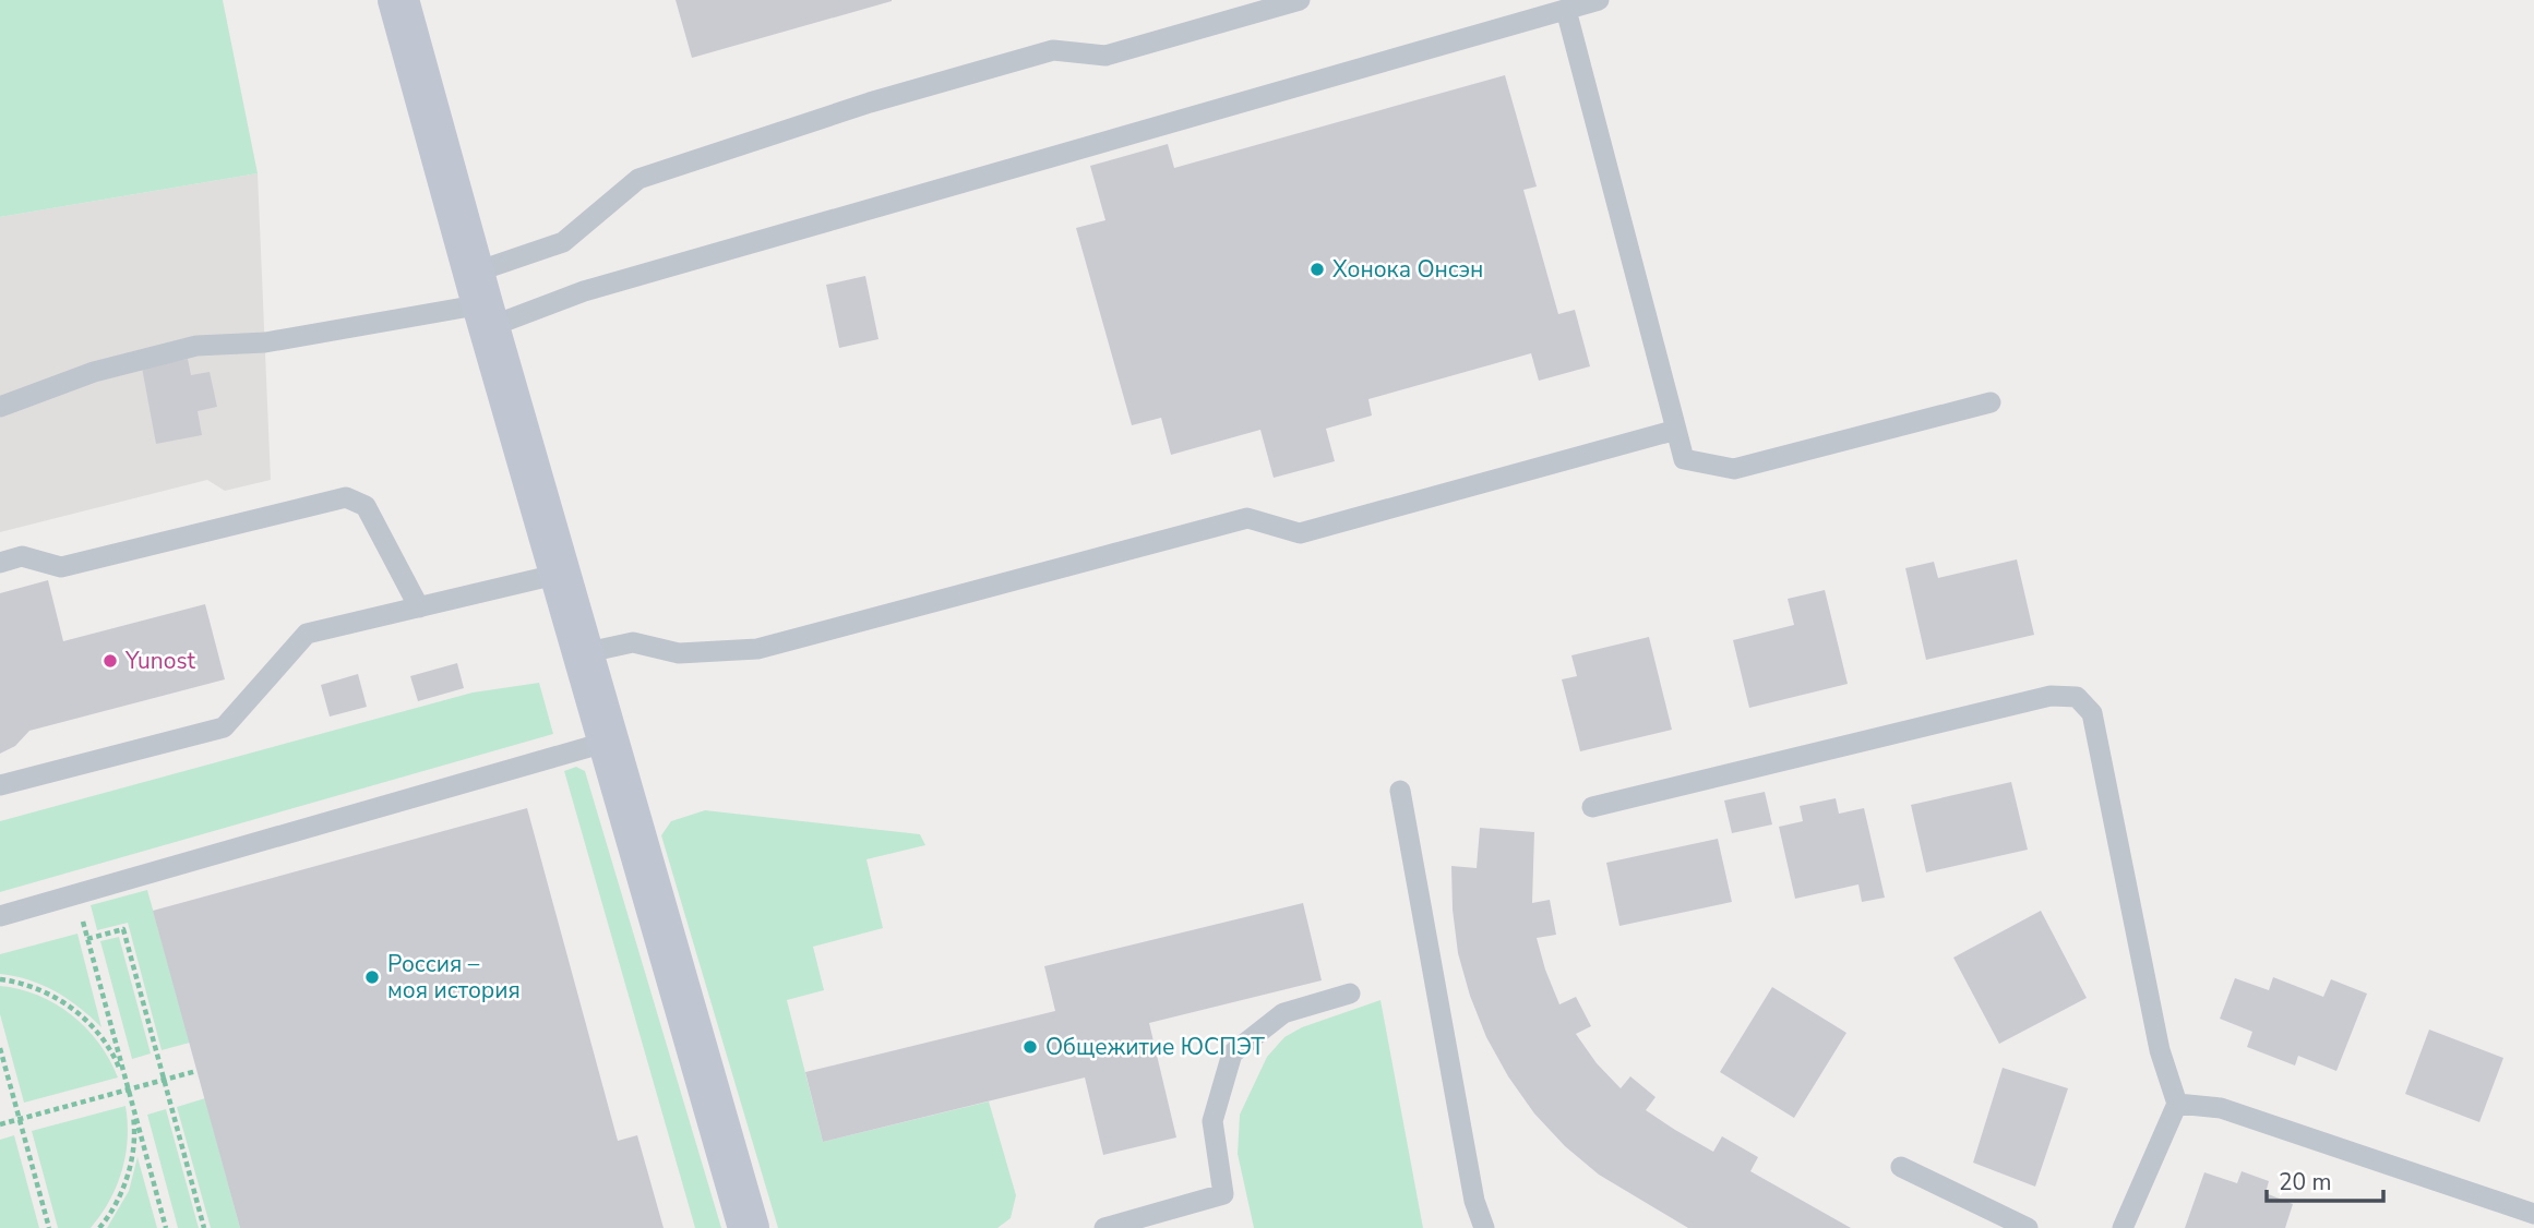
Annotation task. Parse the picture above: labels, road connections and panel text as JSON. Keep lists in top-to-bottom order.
{
  "places": [
    "Хонока Онсэн",
    "Yunost",
    "Россия – моя история",
    "Общежитие ЮСПЭТ"
  ],
  "scale_bar": "20 m"
}
